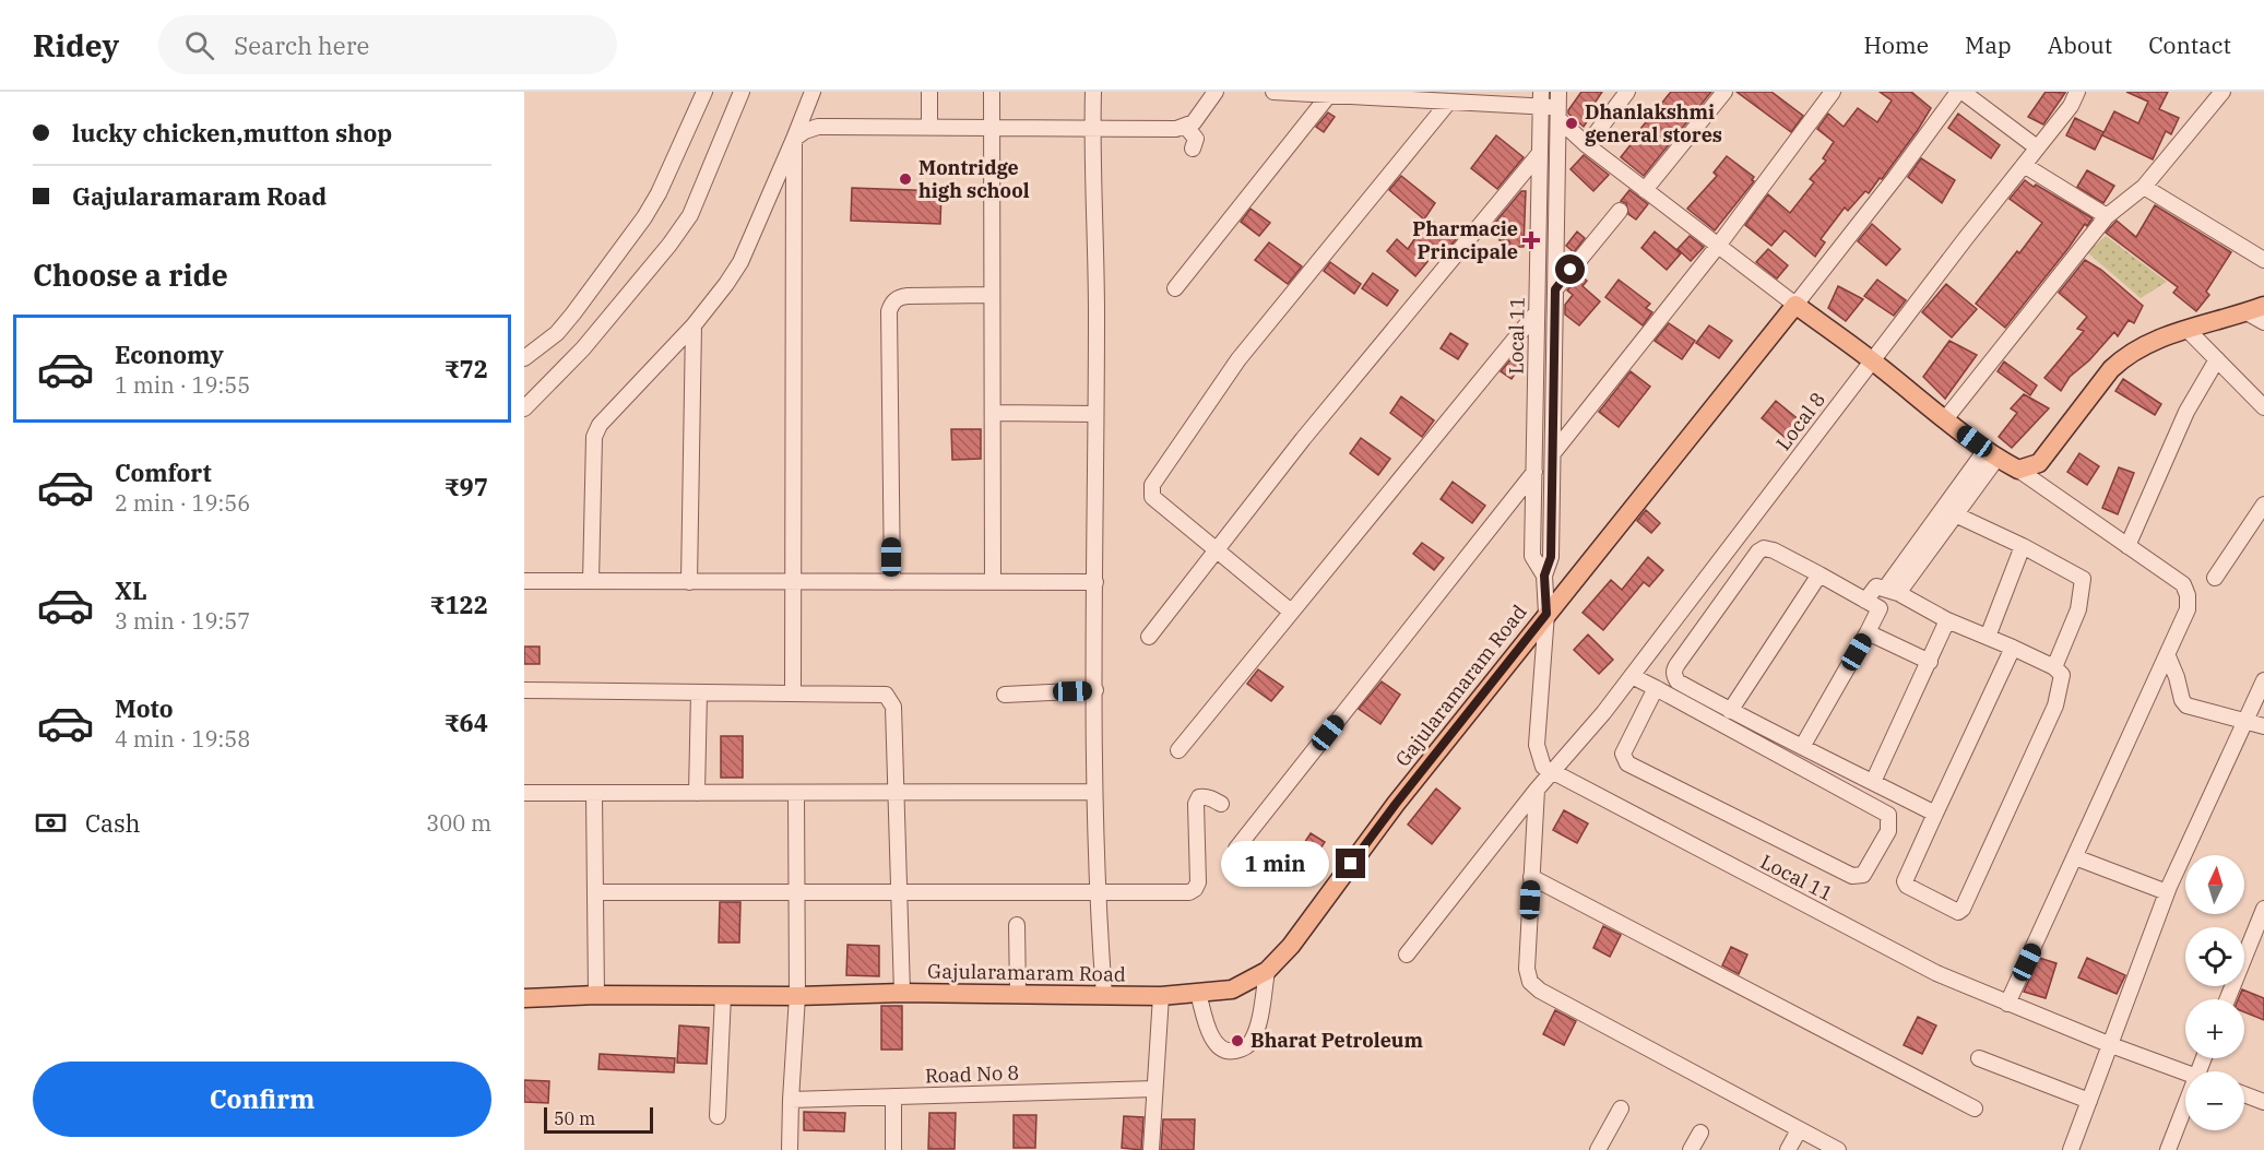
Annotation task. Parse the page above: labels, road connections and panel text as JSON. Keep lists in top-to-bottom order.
{
  "streets": {
    "main road": ["Gajularamaram Road"],
    "street": ["Local 11", "Local 8", "Road No 8"]
  },
  "crossings": [
    ["Local 11", "Local 8"],
    ["Local 11", "Gajularamaram Road"]
  ],
  "places": {
    "other": ["Dhanlakshmi general stores", "Montridge high school", "Bharat Petroleum"],
    "health": ["Pharmacie Principale"]
  },
  "scale_bar": "50 m",
  "north": "top",
  "page": {
    "header": "Ridey",
    "search": "Search here",
    "nav": [
      "Home",
      "Map",
      "About",
      "Contact"
    ],
    "banner": ["lucky chicken,mutton shop", "Gajularamaram Road"],
    "heading": "Choose a ride",
    "list": [
      {
        "name": "Economy",
        "note": "1 min · 19:55",
        "value": "₹72"
      },
      {
        "name": "Comfort",
        "note": "2 min · 19:56",
        "value": "₹97"
      },
      {
        "name": "XL",
        "note": "3 min · 19:57",
        "value": "₹122"
      },
      {
        "name": "Moto",
        "note": "4 min · 19:58",
        "value": "₹64"
      }
    ],
    "pay": ["Cash", "300 m"],
    "bubble": "1 min",
    "map_buttons": ["+", "−"],
    "buttons": "Confirm",
    "scale": "50 m"
  }
}
